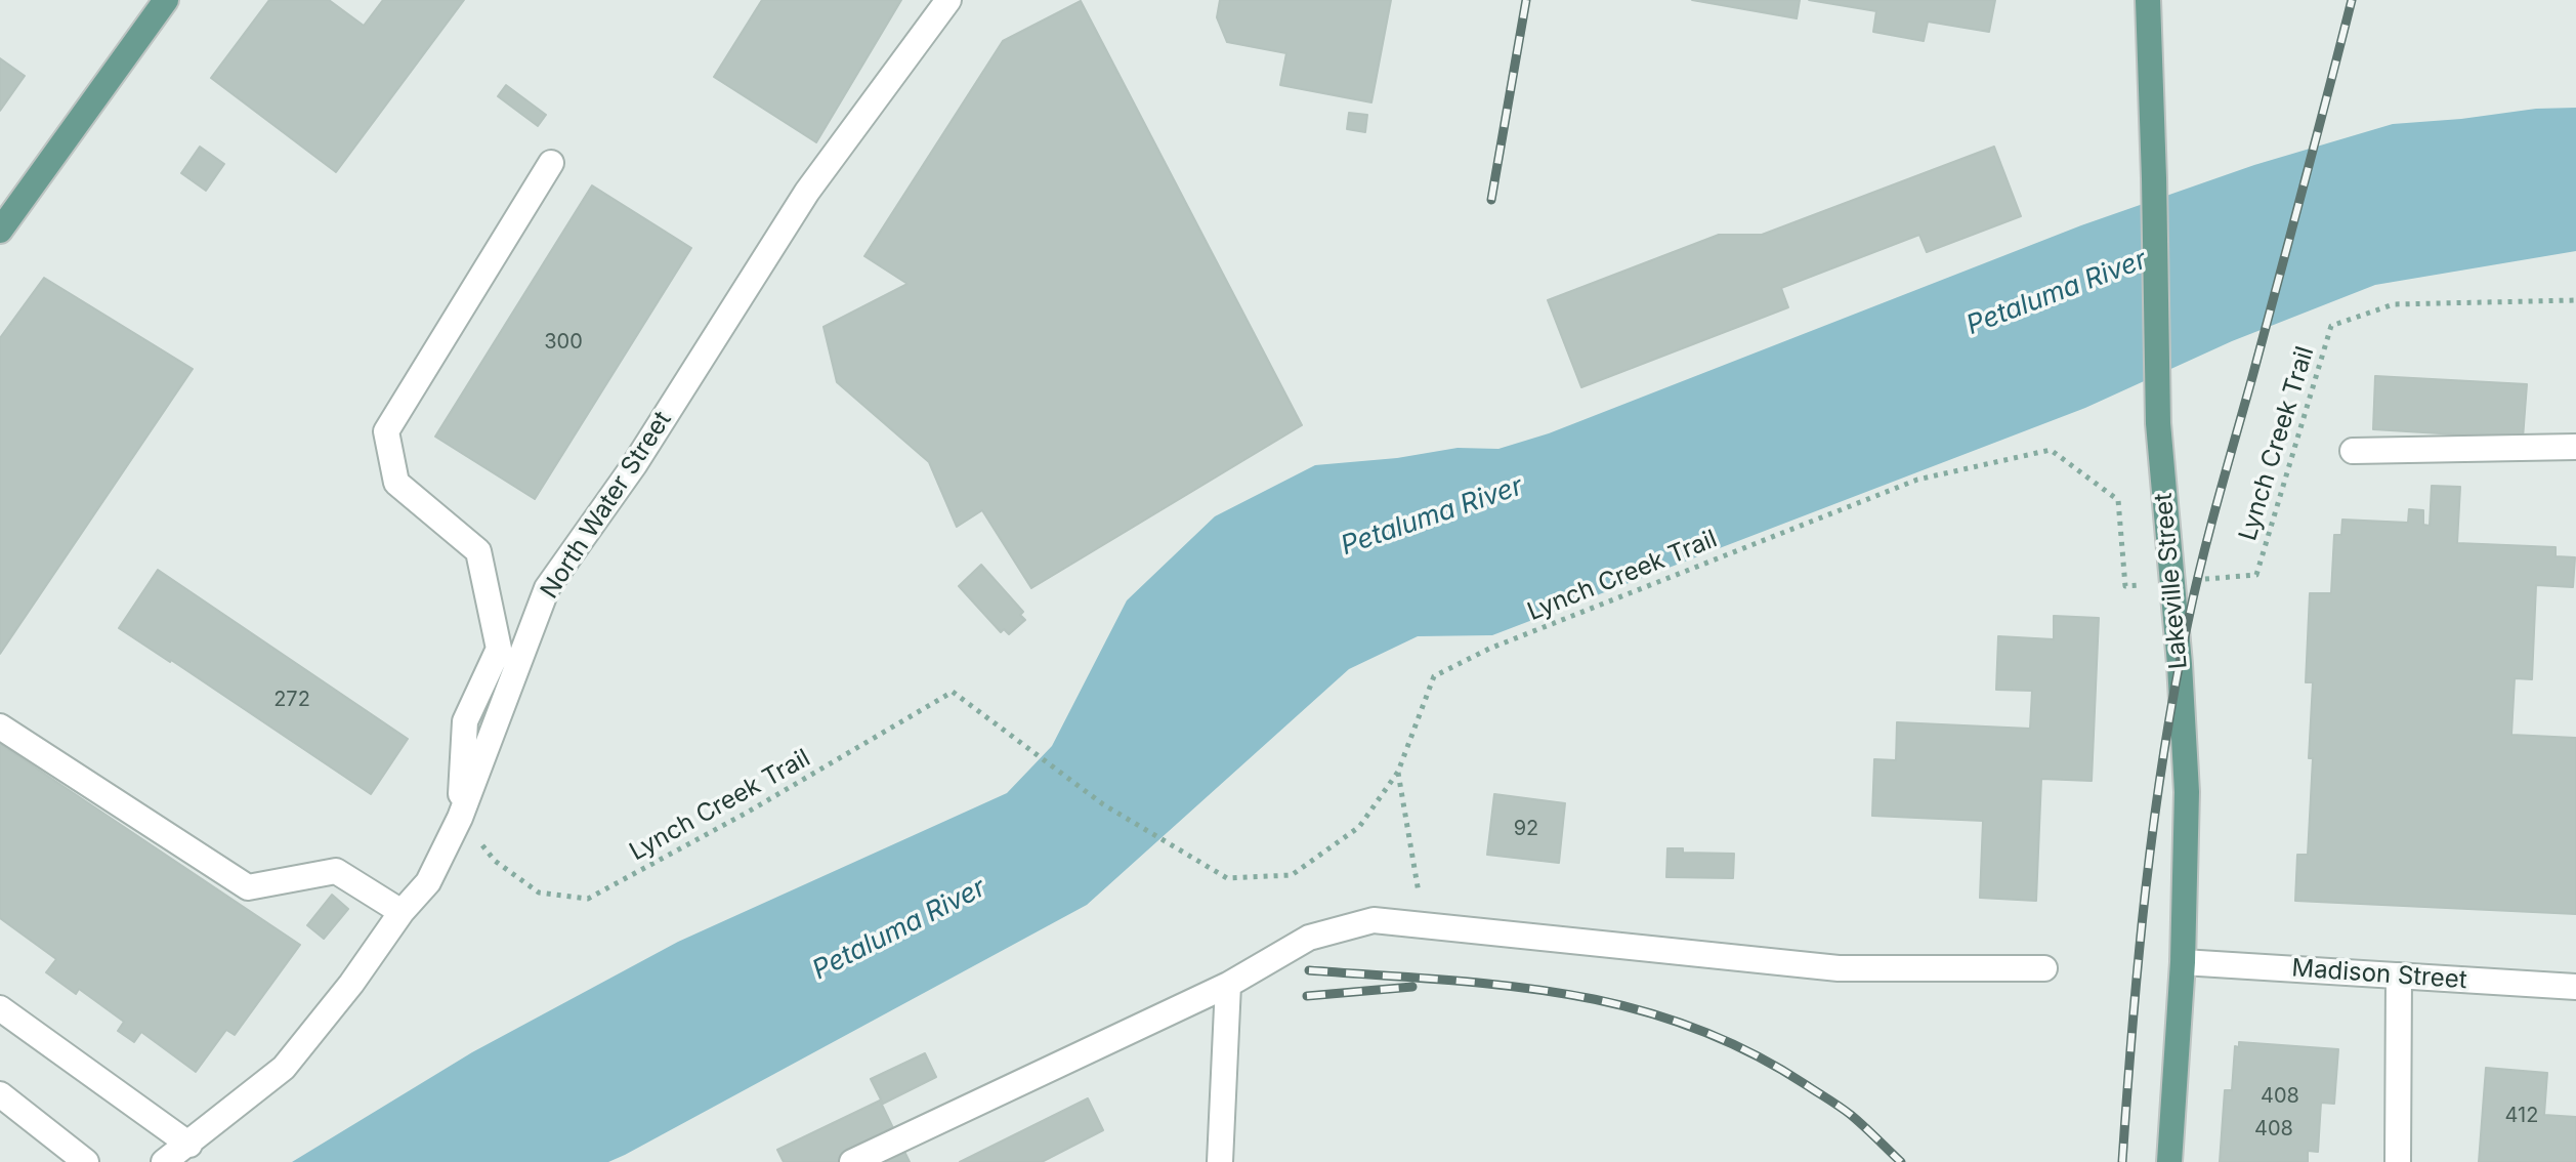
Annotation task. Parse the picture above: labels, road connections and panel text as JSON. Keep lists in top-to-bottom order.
{
  "streets": {
    "main road": ["Lakeville Street"],
    "street": ["North Water Street", "Madison Street"],
    "path": ["Lynch Creek Trail"]
  },
  "crossings": [
    ["Lynch Creek Trail", "North Water Street"],
    ["Lakeville Street", "Madison Street"]
  ],
  "water": ["Petaluma River"],
  "house_numbers": [
    "300",
    "272",
    "92",
    "408",
    "412",
    "408"
  ]
}
